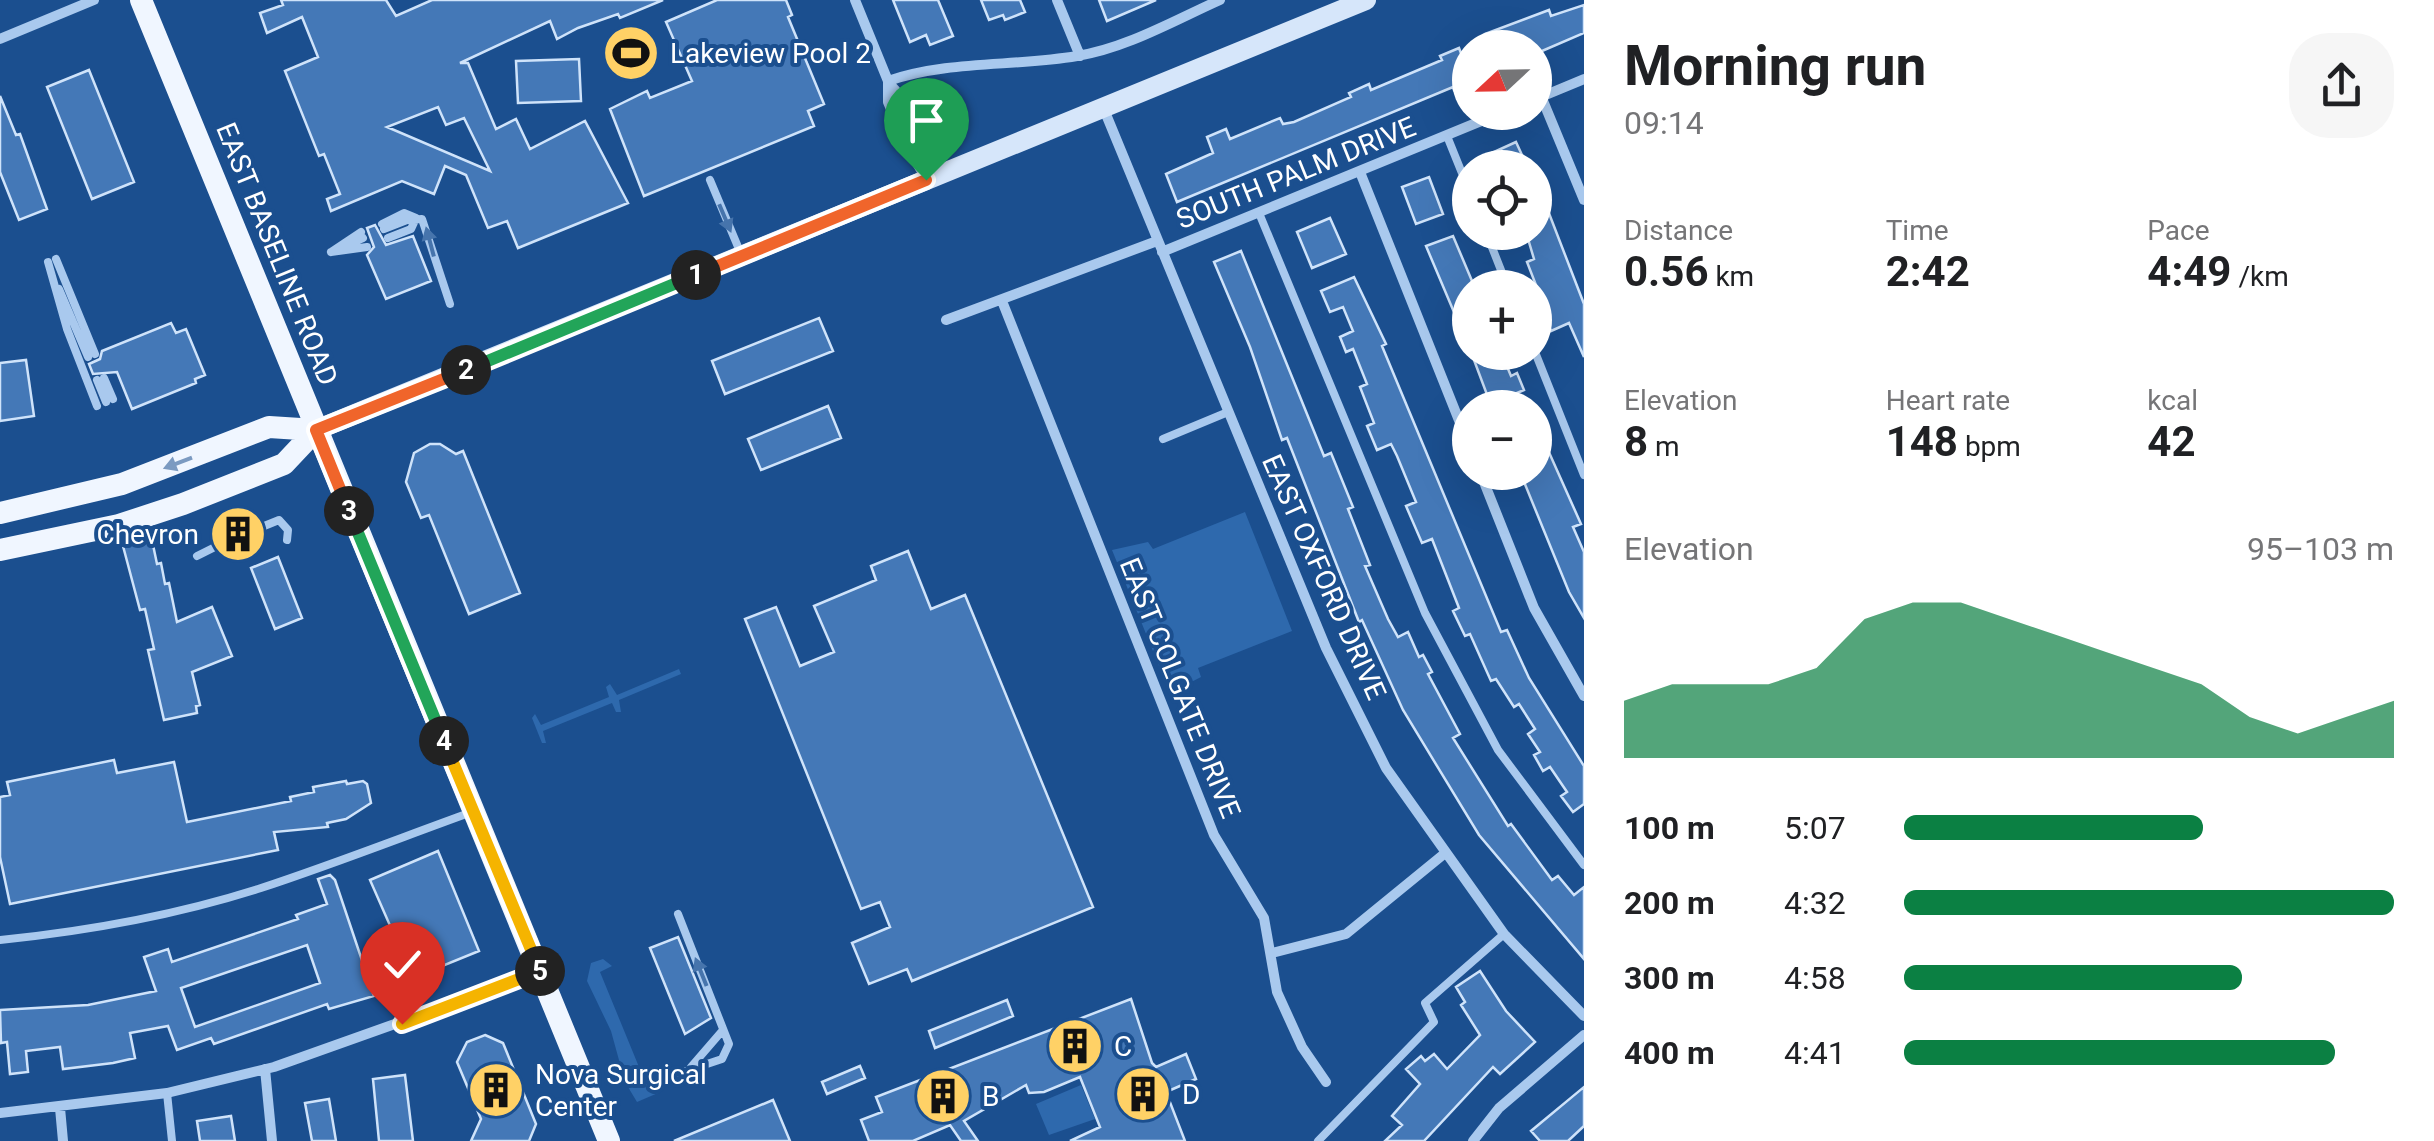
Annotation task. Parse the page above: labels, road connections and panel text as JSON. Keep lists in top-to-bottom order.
{
  "streets": {
    "main road": ["EAST BASELINE ROAD"],
    "street": ["SOUTH PALM DRIVE", "EAST OXFORD DRIVE", "EAST COLGATE DRIVE"]
  },
  "crossings": [
    ["SOUTH PALM DRIVE", "EAST OXFORD DRIVE"],
    ["SOUTH PALM DRIVE", "EAST COLGATE DRIVE"]
  ],
  "places": {
    "sports": ["Lakeview Pool 2"],
    "building": [
      "Chevron",
      "C",
      "Nova Surgical Center",
      "D",
      "B"
    ]
  },
  "north": "left",
  "page": {
    "heading": ["Morning run", "09:14"],
    "map_buttons": ["+", "−"],
    "stats": [
      ["Distance", "0.56 km"],
      ["Time", "2:42"],
      ["Pace", "4:49 /km"],
      ["Elevation", "8 m"],
      ["Heart rate", "148 bpm"],
      ["kcal", "42"]
    ],
    "pins": [
      "1",
      "2",
      "3",
      "4",
      "5"
    ],
    "chart": ["Elevation", "95–103 m"],
    "list": [
      {
        "name": "100 m",
        "note": "5:07"
      },
      {
        "name": "200 m",
        "note": "4:32"
      },
      {
        "name": "300 m",
        "note": "4:58"
      },
      {
        "name": "400 m",
        "note": "4:41"
      }
    ]
  }
}
